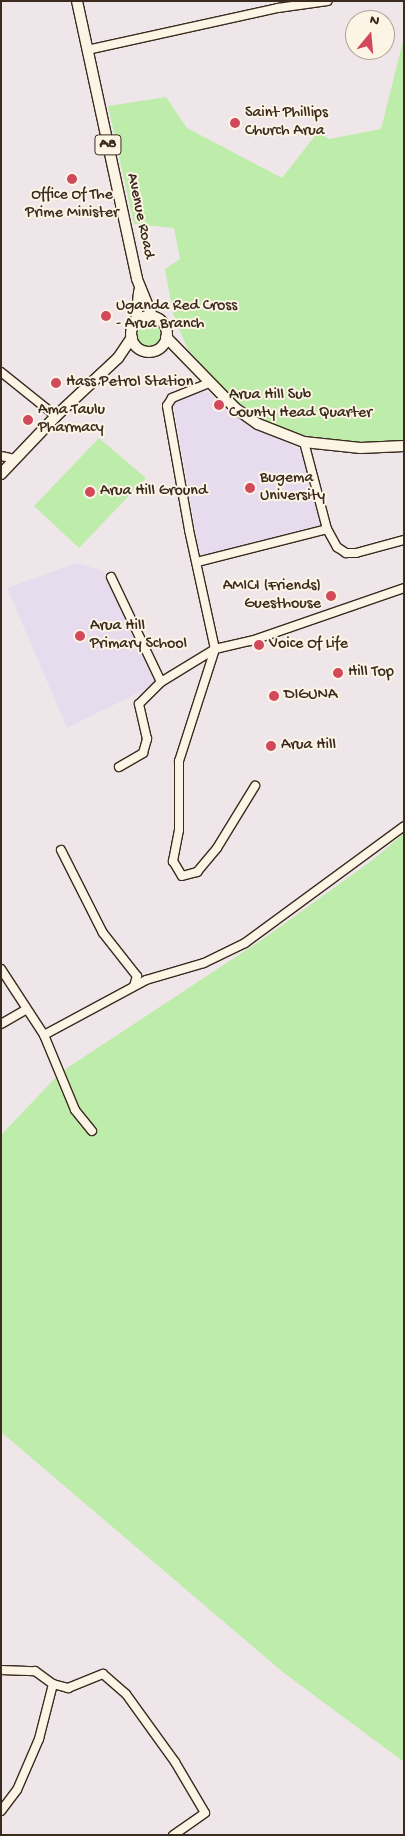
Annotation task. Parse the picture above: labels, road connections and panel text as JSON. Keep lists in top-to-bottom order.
{
  "streets": {
    "main road": ["A8", "Avenue Road"]
  },
  "crossings": [
    ["A8", "Avenue Road"]
  ],
  "places": [
    "Saint Phillips Church Arua",
    "Office Of The Prime Minister",
    "Uganda Red Cross - Arua Branch",
    "Hass Petrol Station",
    "Arua Hill Sub County Head Quarter",
    "Ama Taulu Pharmacy",
    "Bugema University",
    "Arua Hill Ground",
    "AMICI (Friends) Guesthouse",
    "Arua Hill Primary School",
    "Voice Of Life",
    "Hill Top",
    "DIGUNA",
    "Arua Hill"
  ],
  "north": "top"
}
